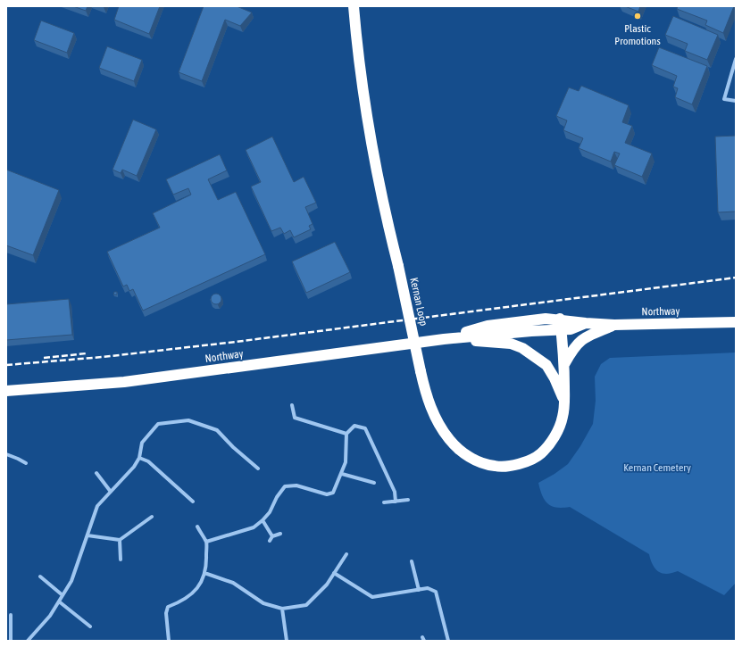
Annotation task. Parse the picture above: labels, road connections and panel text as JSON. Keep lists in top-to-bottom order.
{
  "streets": {
    "highway": ["Kernan Loop", "Northway"]
  },
  "crossings": [
    ["Kernan Loop", "Northway"]
  ],
  "parks": ["Kernan Cemetery"],
  "places": ["Plastic Promotions"]
}
